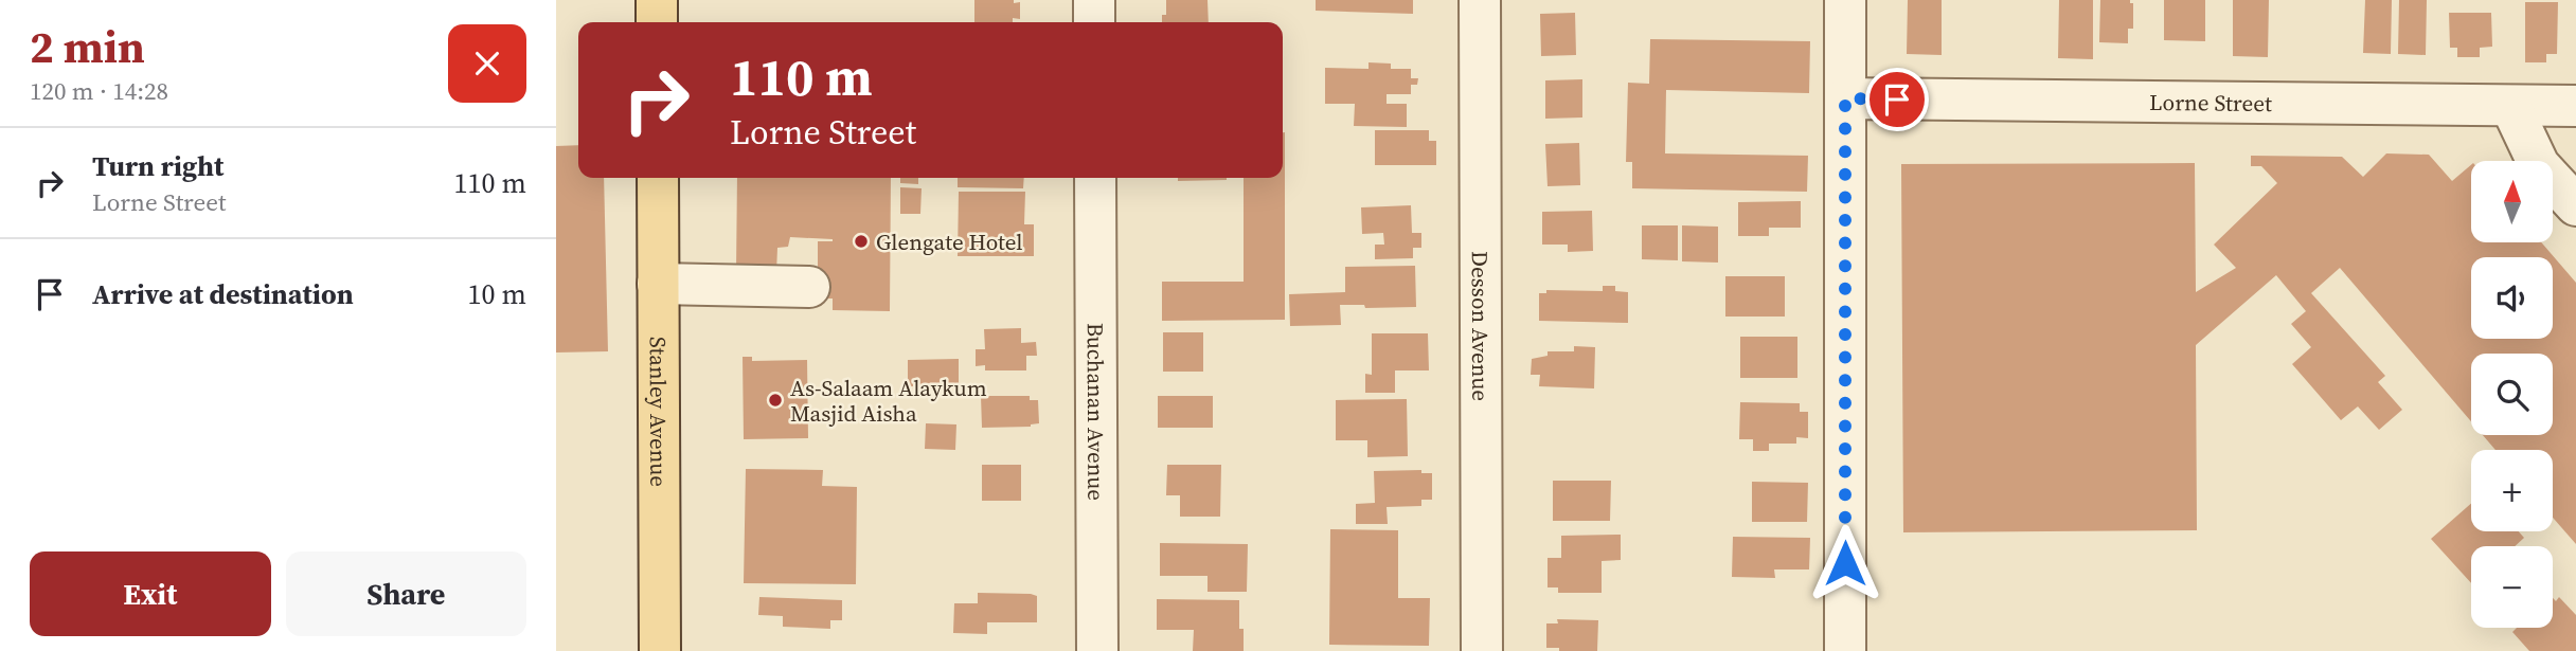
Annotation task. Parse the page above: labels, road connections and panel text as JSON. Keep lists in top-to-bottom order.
{
  "streets": {
    "main road": ["Stanley Avenue"],
    "street": ["Lorne Street", "Desson Avenue", "Buchanan Avenue"]
  },
  "places": ["Glengate Hotel", "As-Salaam Alaykum Masjid Aisha"],
  "north": "top",
  "page": {
    "heading": ["2 min", "120 m · 14:28"],
    "turn": ["110 m", "Lorne Street"],
    "list": [
      {
        "name": "Turn right",
        "note": "Lorne Street",
        "value": "110 m"
      },
      {
        "name": "Arrive at destination",
        "value": "10 m"
      }
    ],
    "map_buttons": ["+", "−"],
    "buttons": ["Exit", "Share"]
  }
}
